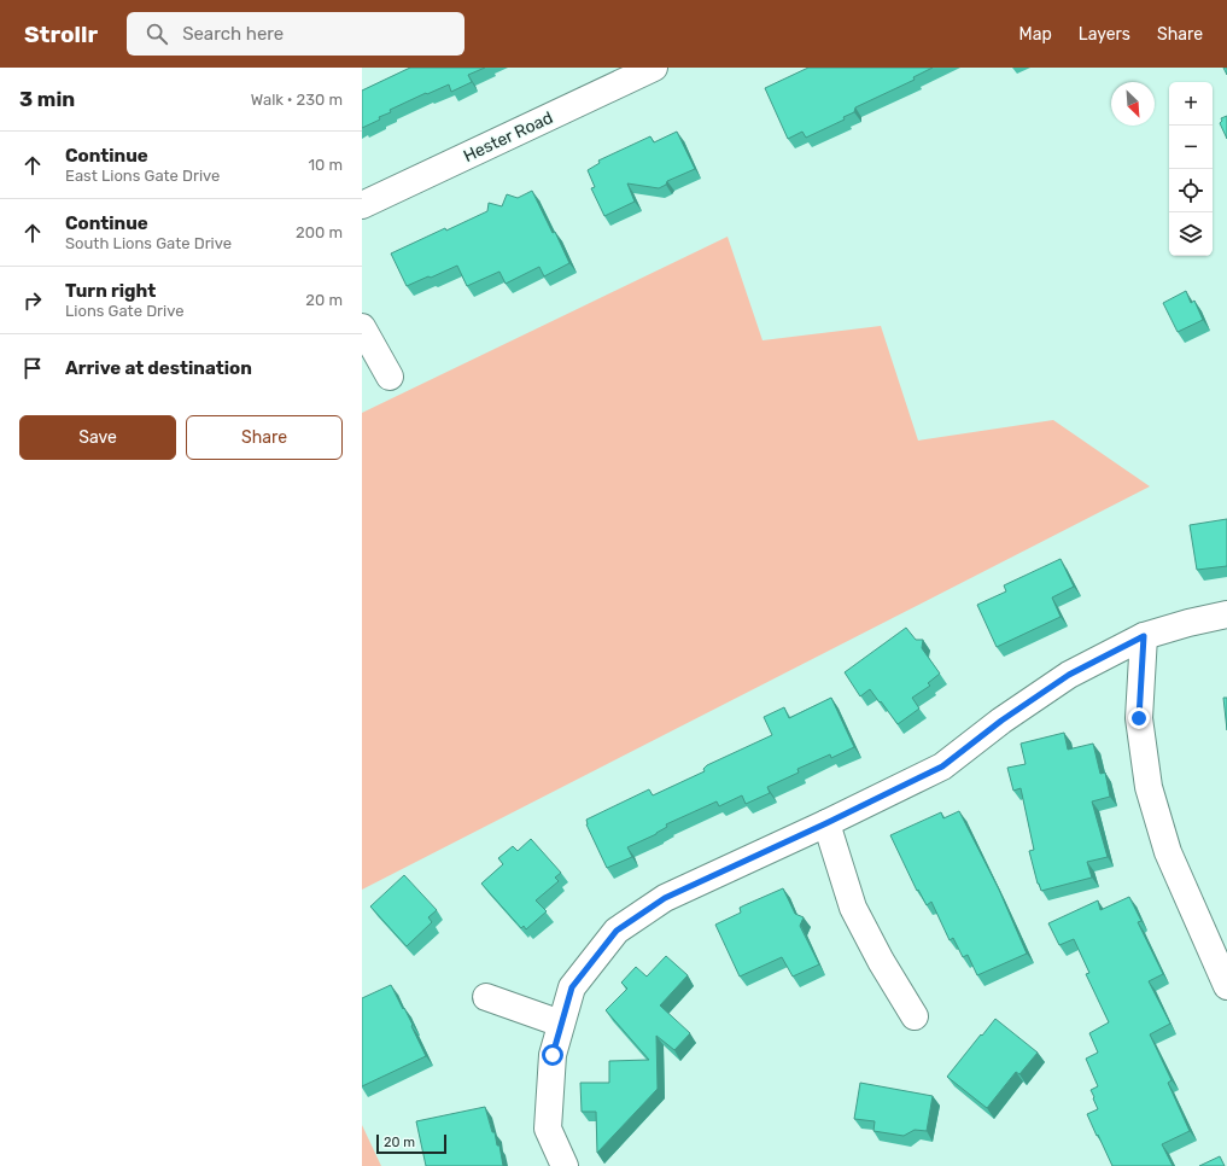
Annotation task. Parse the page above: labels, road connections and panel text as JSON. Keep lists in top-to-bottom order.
{
  "streets": {
    "street": ["Hester Road"]
  },
  "scale_bar": "20 m",
  "north": "bottom right",
  "page": {
    "header": "Strollr",
    "search": "Search here",
    "nav": ["Map", "Layers", "Share"],
    "heading": ["3 min", "Walk · 230 m"],
    "map_buttons": ["+", "−"],
    "list": [
      ["Continue", "East Lions Gate Drive", "10 m"],
      ["Continue", "South Lions Gate Drive", "200 m"],
      ["Turn right", "Lions Gate Drive", "20 m"],
      "Arrive at destination"
    ],
    "buttons": ["Save", "Share"],
    "scale": "20 m"
  }
}
